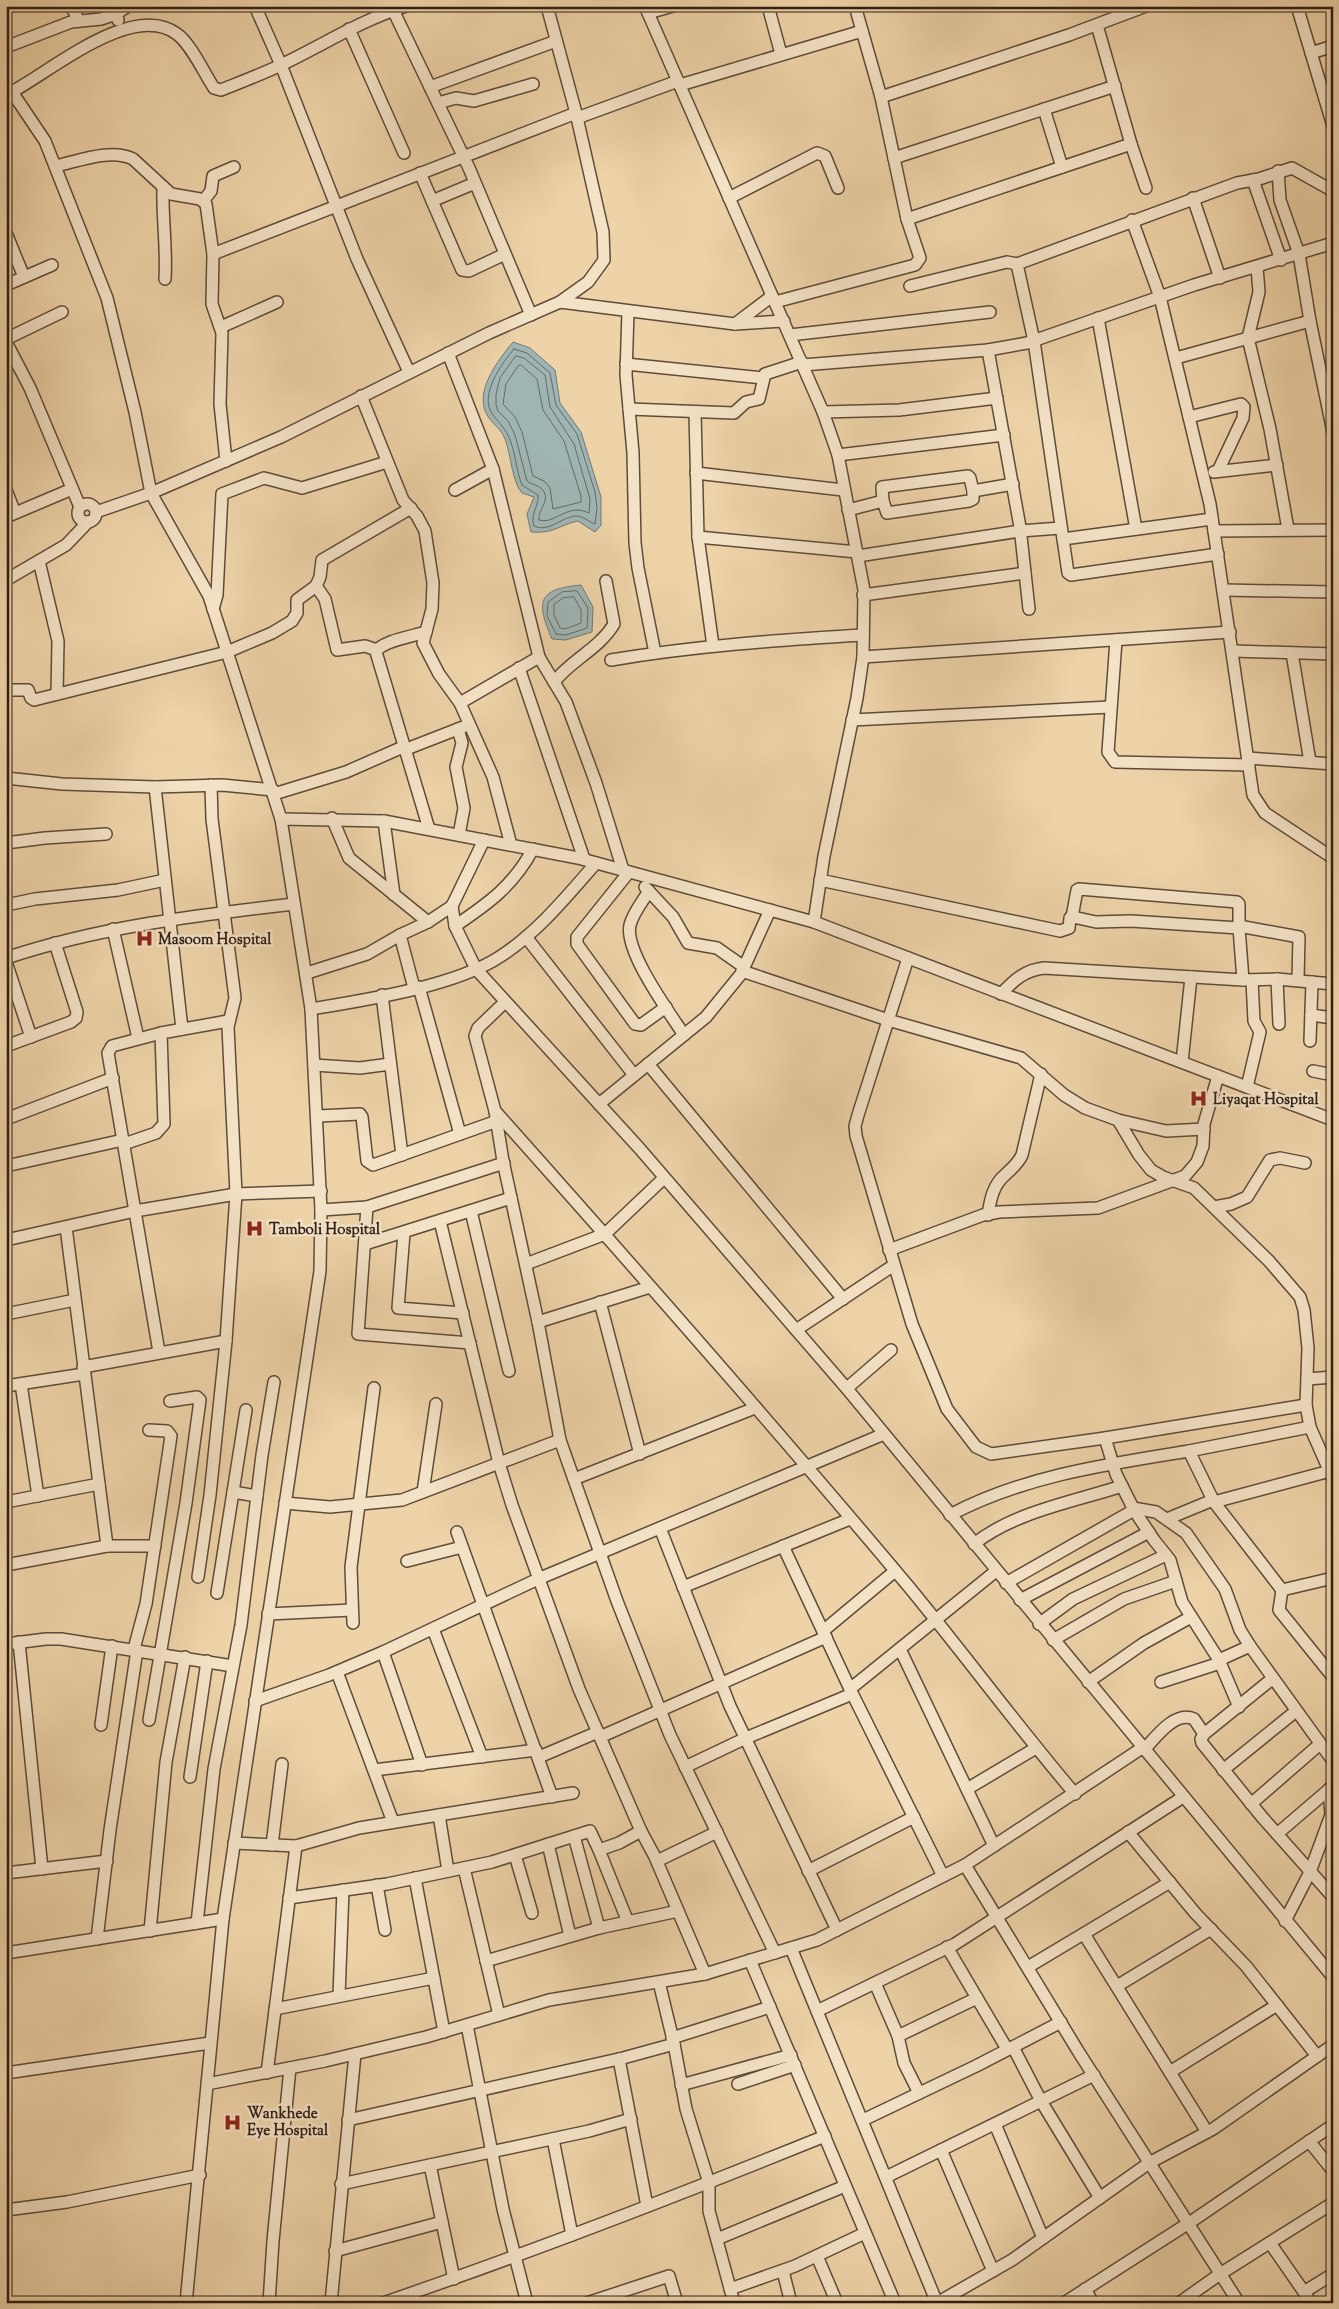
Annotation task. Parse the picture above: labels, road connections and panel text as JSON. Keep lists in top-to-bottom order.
{
  "places": {
    "hospital": [
      "Masoom Hospital",
      "Liyaqat Hospital",
      "Tamboli Hospital",
      "Wankhede Eye Hospital"
    ]
  }
}
